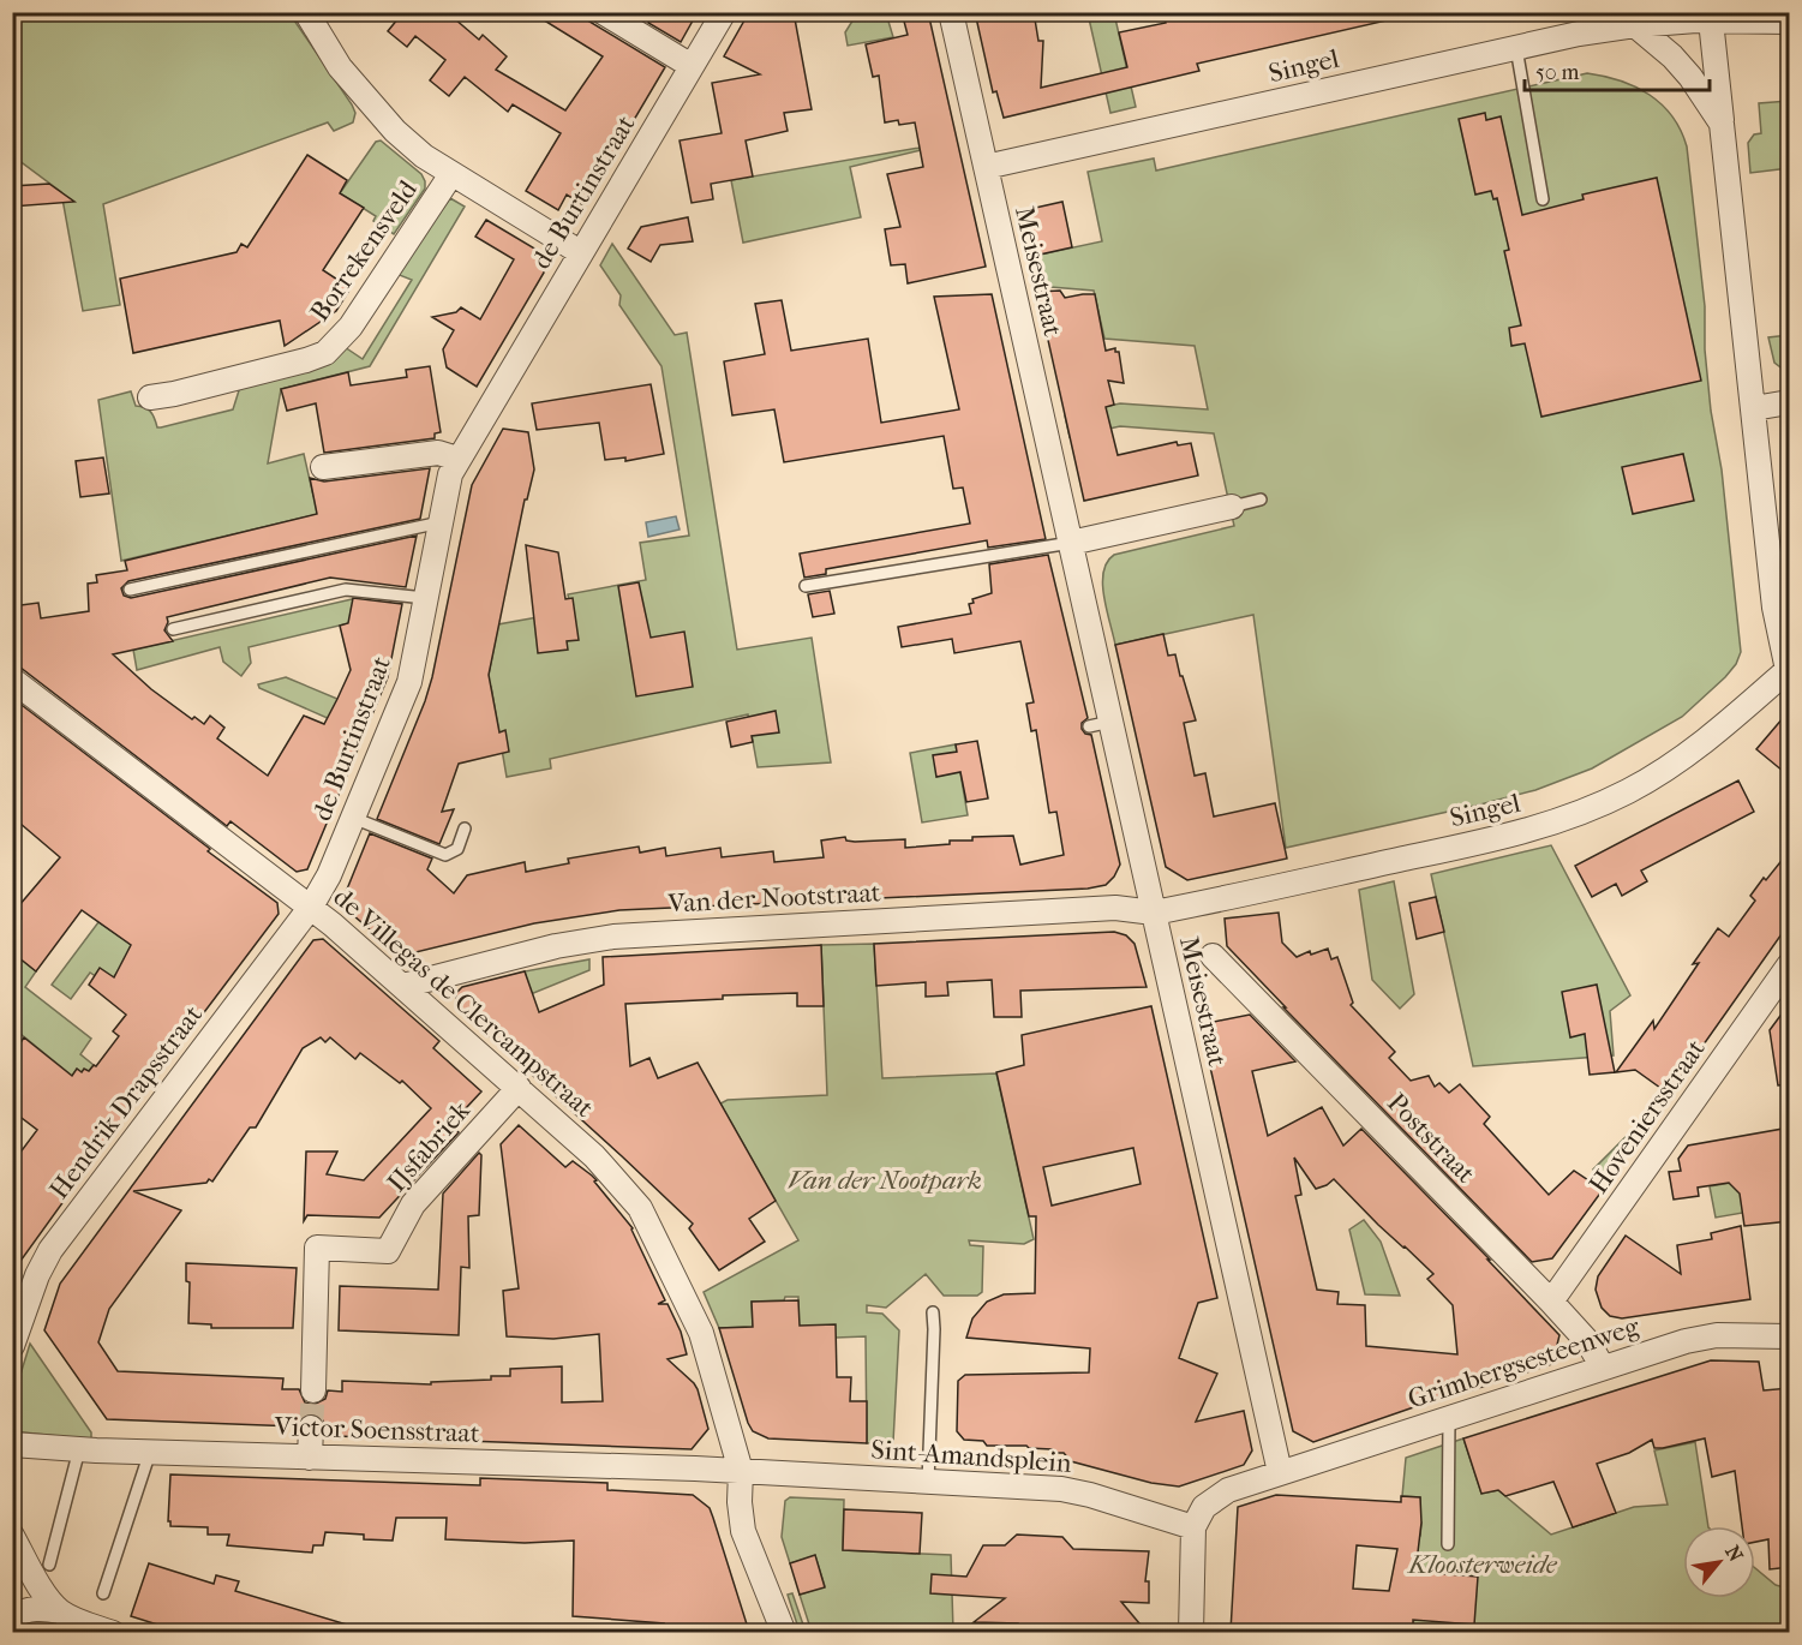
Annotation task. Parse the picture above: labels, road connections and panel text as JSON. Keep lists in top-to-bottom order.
{
  "streets": {
    "street": [
      "Singel",
      "de Burtinstraat",
      "Borrekensveld",
      "Meisestraat",
      "Van der Nootstraat",
      "de Villegas de Clercampstraat",
      "Hendrik Drapsstraat",
      "Hoveniersstraat",
      "Poststraat",
      "IJsfabriek",
      "Grimbergsesteenweg",
      "Victor Soensstraat",
      "Sint-Amandsplein"
    ]
  },
  "crossings": [
    ["Singel", "Meisestraat"],
    ["Singel", "Van der Nootstraat"],
    ["de Burtinstraat", "Borrekensveld"],
    ["de Burtinstraat", "de Villegas de Clercampstraat"],
    ["de Burtinstraat", "Hendrik Drapsstraat"],
    ["Meisestraat", "Van der Nootstraat"],
    ["Meisestraat", "Grimbergsesteenweg"],
    ["Van der Nootstraat", "de Villegas de Clercampstraat"],
    ["de Villegas de Clercampstraat", "Hendrik Drapsstraat"],
    ["de Villegas de Clercampstraat", "IJsfabriek"],
    ["de Villegas de Clercampstraat", "Victor Soensstraat"],
    ["de Villegas de Clercampstraat", "Sint-Amandsplein"],
    ["Hoveniersstraat", "Poststraat"],
    ["Poststraat", "Grimbergsesteenweg"],
    ["Victor Soensstraat", "Sint-Amandsplein"]
  ],
  "parks": ["Van der Nootpark", "Kloosterweide"],
  "scale_bar": "50 m",
  "north": "top right"
}
